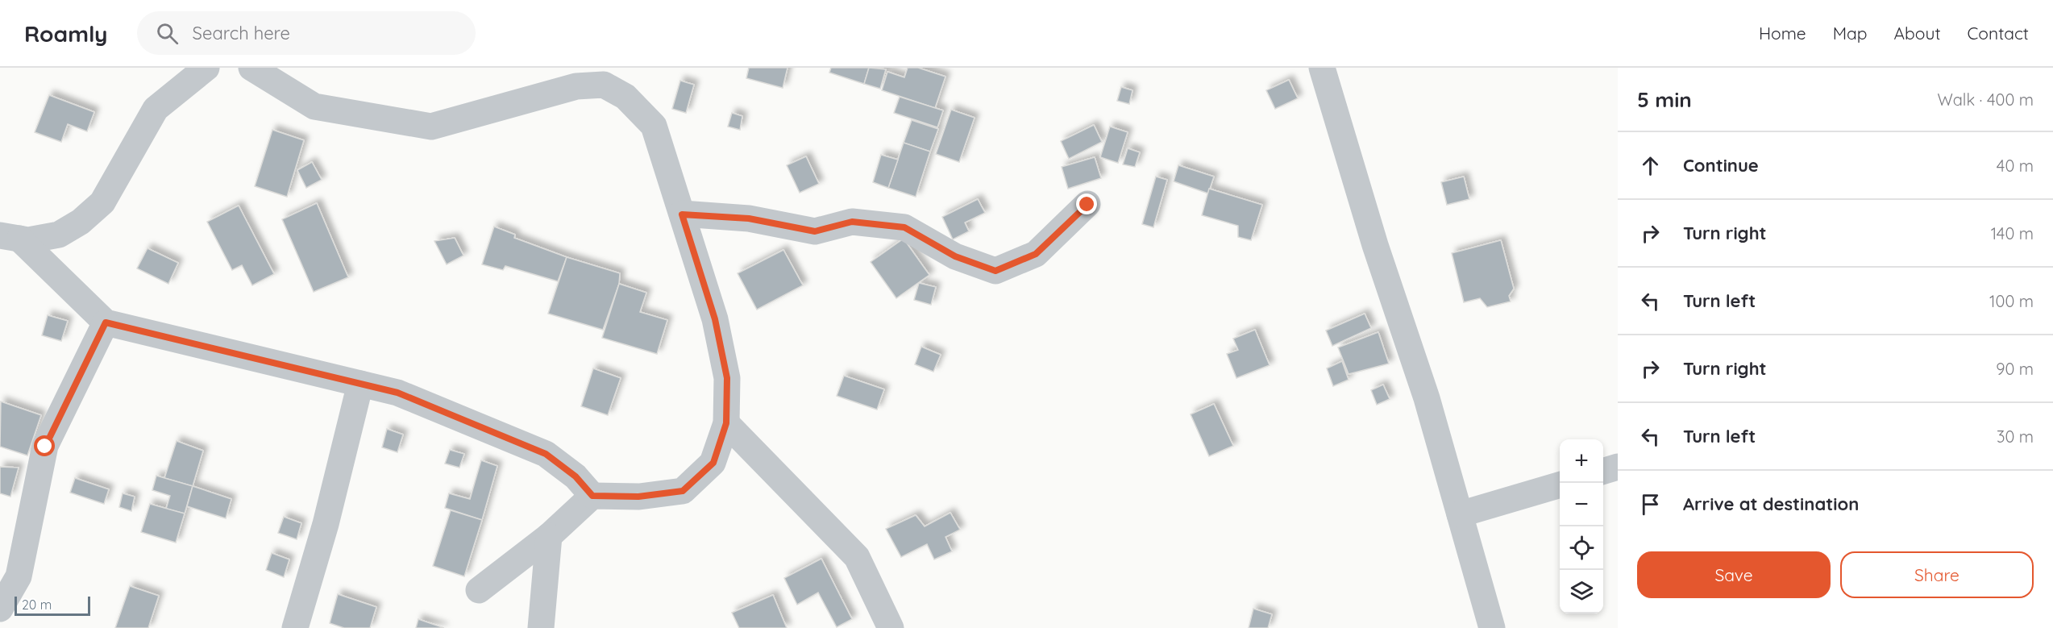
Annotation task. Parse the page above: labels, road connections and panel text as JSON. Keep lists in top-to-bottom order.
{
  "scale_bar": "20 m",
  "page": {
    "header": "Roamly",
    "search": "Search here",
    "nav": [
      "Home",
      "Map",
      "About",
      "Contact"
    ],
    "heading": ["5 min", "Walk · 400 m"],
    "list": [
      ["Continue", "40 m"],
      ["Turn right", "140 m"],
      ["Turn left", "100 m"],
      ["Turn right", "90 m"],
      ["Turn left", "30 m"],
      "Arrive at destination"
    ],
    "map_buttons": ["+", "−"],
    "buttons": ["Save", "Share"],
    "scale": "20 m"
  }
}
